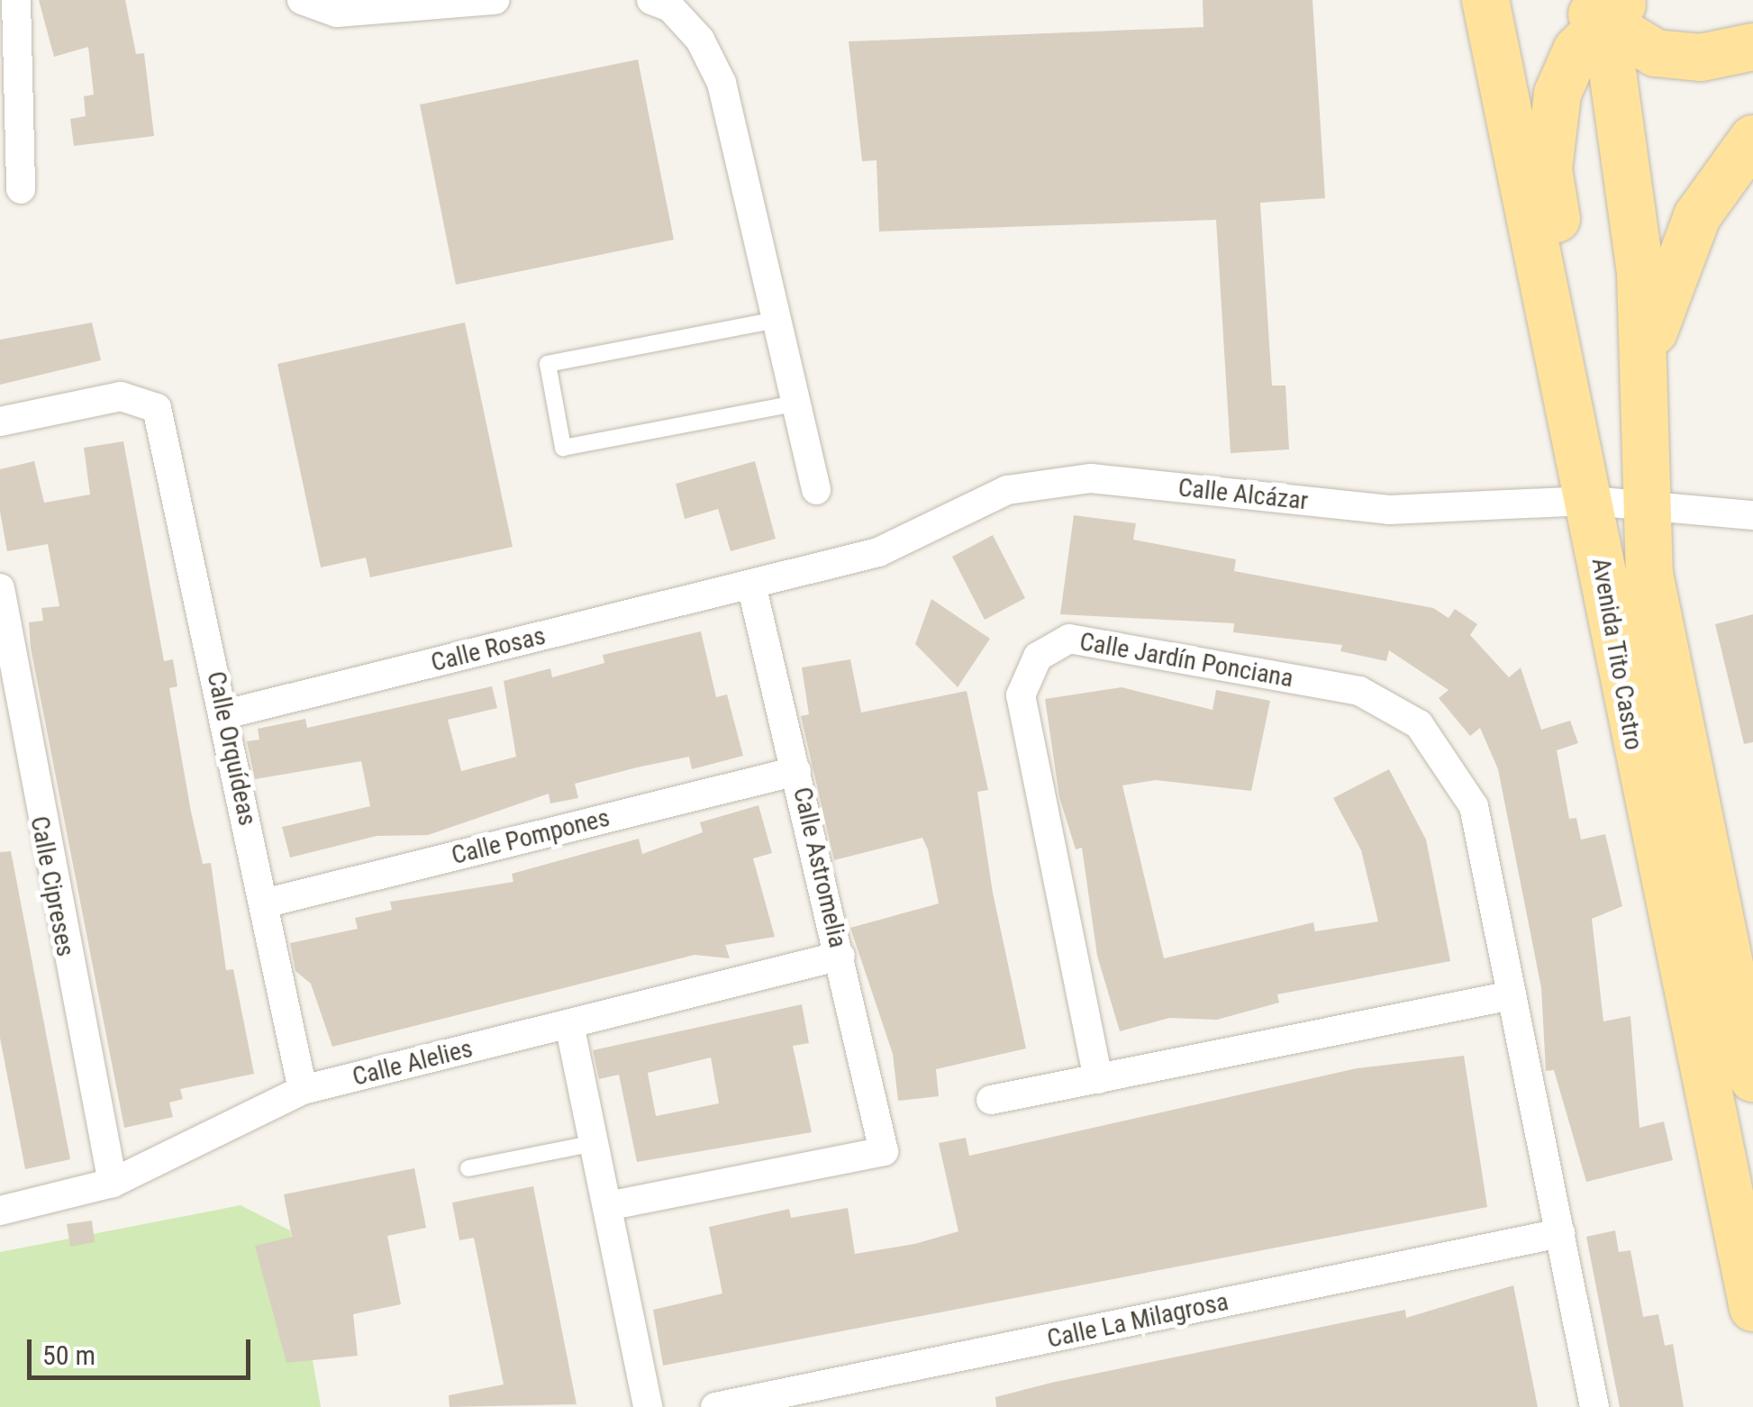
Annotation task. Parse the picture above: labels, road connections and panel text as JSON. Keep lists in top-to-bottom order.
{
  "streets": {
    "main road": ["Avenida Tito Castro"],
    "street": [
      "Calle Alcázar",
      "Calle Rosas",
      "Calle Jardín Ponciana",
      "Calle Orquídeas",
      "Calle Pompones",
      "Calle Astromelia",
      "Calle Cipreses",
      "Calle Alelies",
      "Calle La Milagrosa"
    ]
  },
  "crossings": [
    ["Calle Alcázar", "Calle Rosas"],
    ["Calle Alcázar", "Avenida Tito Castro"],
    ["Calle Alcázar", "Calle Astromelia"],
    ["Calle Rosas", "Calle Orquídeas"],
    ["Calle Rosas", "Calle Astromelia"],
    ["Calle Jardín Ponciana", "Calle La Milagrosa"],
    ["Calle Orquídeas", "Calle Pompones"],
    ["Calle Orquídeas", "Calle Alelies"],
    ["Calle Pompones", "Calle Astromelia"],
    ["Calle Astromelia", "Calle Alelies"],
    ["Calle Cipreses", "Calle Alelies"]
  ],
  "scale_bar": "50 m"
}
